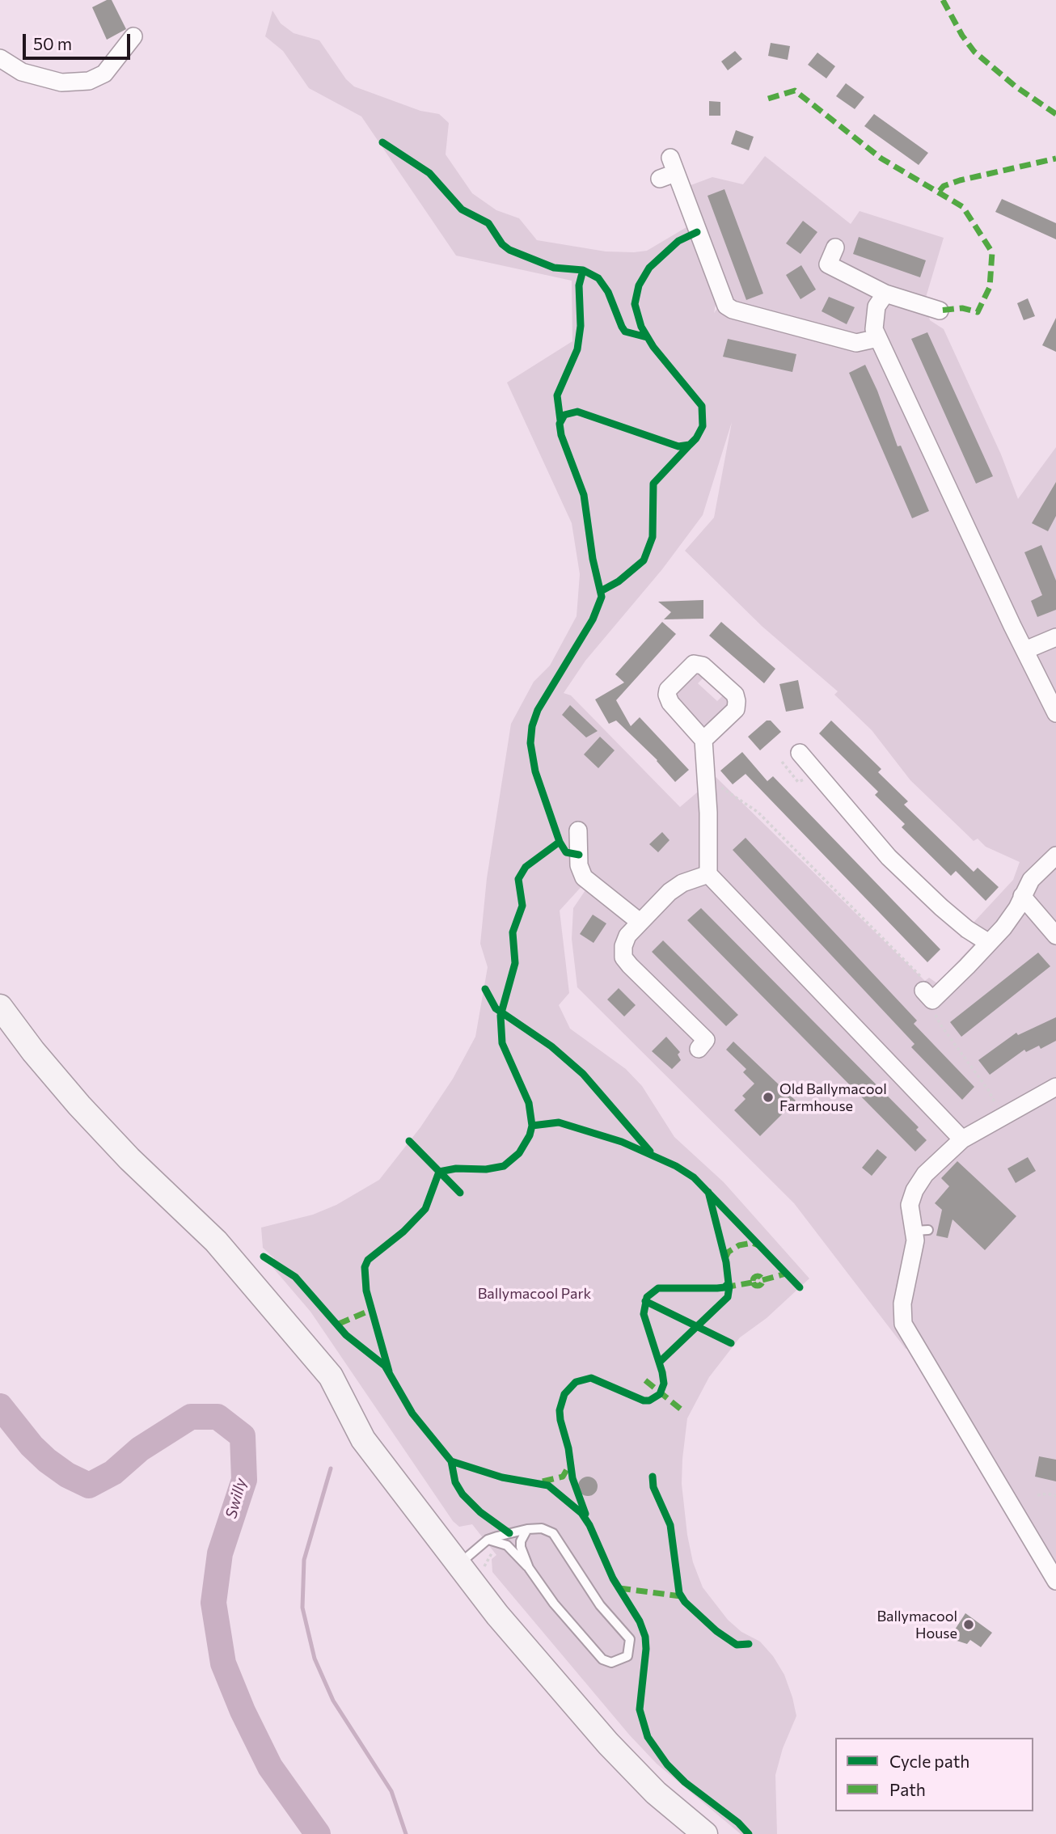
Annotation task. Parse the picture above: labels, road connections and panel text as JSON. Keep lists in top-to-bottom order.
{
  "water": ["Swilly"],
  "parks": ["Ballymacool Park"],
  "places": ["Old Ballymacool Farmhouse", "Ballymacool House"],
  "legend": ["Cycle path", "Path"],
  "scale_bar": "50 m"
}
